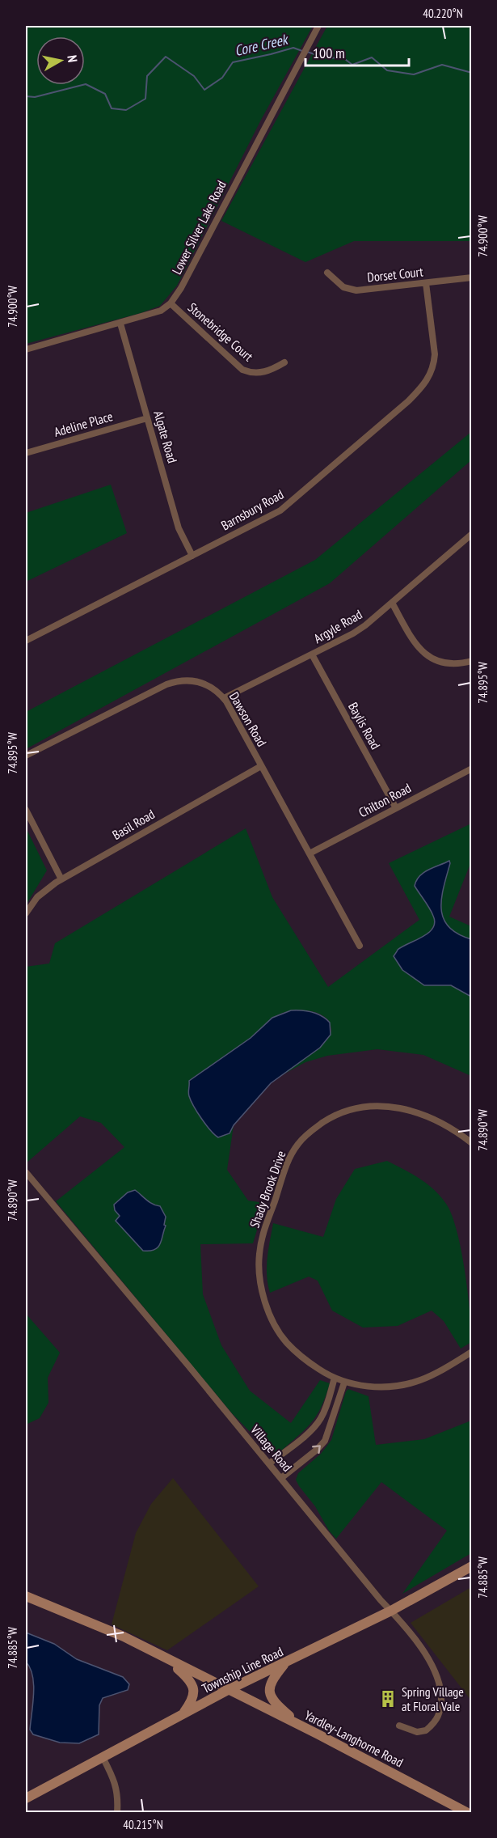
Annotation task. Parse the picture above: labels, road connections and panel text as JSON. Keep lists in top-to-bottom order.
{
  "streets": {
    "main road": ["Township Line Road", "Yardley-Langhorne Road"],
    "street": [
      "Lower Silver Lake Road",
      "Dorset Court",
      "Stonebridge Court",
      "Adeline Place",
      "Algate Road",
      "Barnsbury Road",
      "Argyle Road",
      "Dawson Road",
      "Baylis Road",
      "Chilton Road",
      "Basil Road",
      "Shady Brook Drive",
      "Village Road"
    ]
  },
  "crossings": [
    ["Lower Silver Lake Road", "Stonebridge Court"],
    ["Lower Silver Lake Road", "Algate Road"],
    ["Dorset Court", "Barnsbury Road"],
    ["Adeline Place", "Algate Road"],
    ["Algate Road", "Barnsbury Road"],
    ["Argyle Road", "Dawson Road"],
    ["Argyle Road", "Baylis Road"],
    ["Dawson Road", "Chilton Road"],
    ["Dawson Road", "Basil Road"],
    ["Baylis Road", "Chilton Road"],
    ["Village Road", "Township Line Road"],
    ["Township Line Road", "Yardley-Langhorne Road"]
  ],
  "water": ["Core Creek"],
  "places": {
    "building": ["Spring Village at Floral Vale"]
  },
  "scale_bar": "100 m",
  "north": "right",
  "coordinates": [
    "40.220°N",
    "74.900°W",
    "74.895°W",
    "74.890°W",
    "74.885°W",
    "40.215°N"
  ]
}
